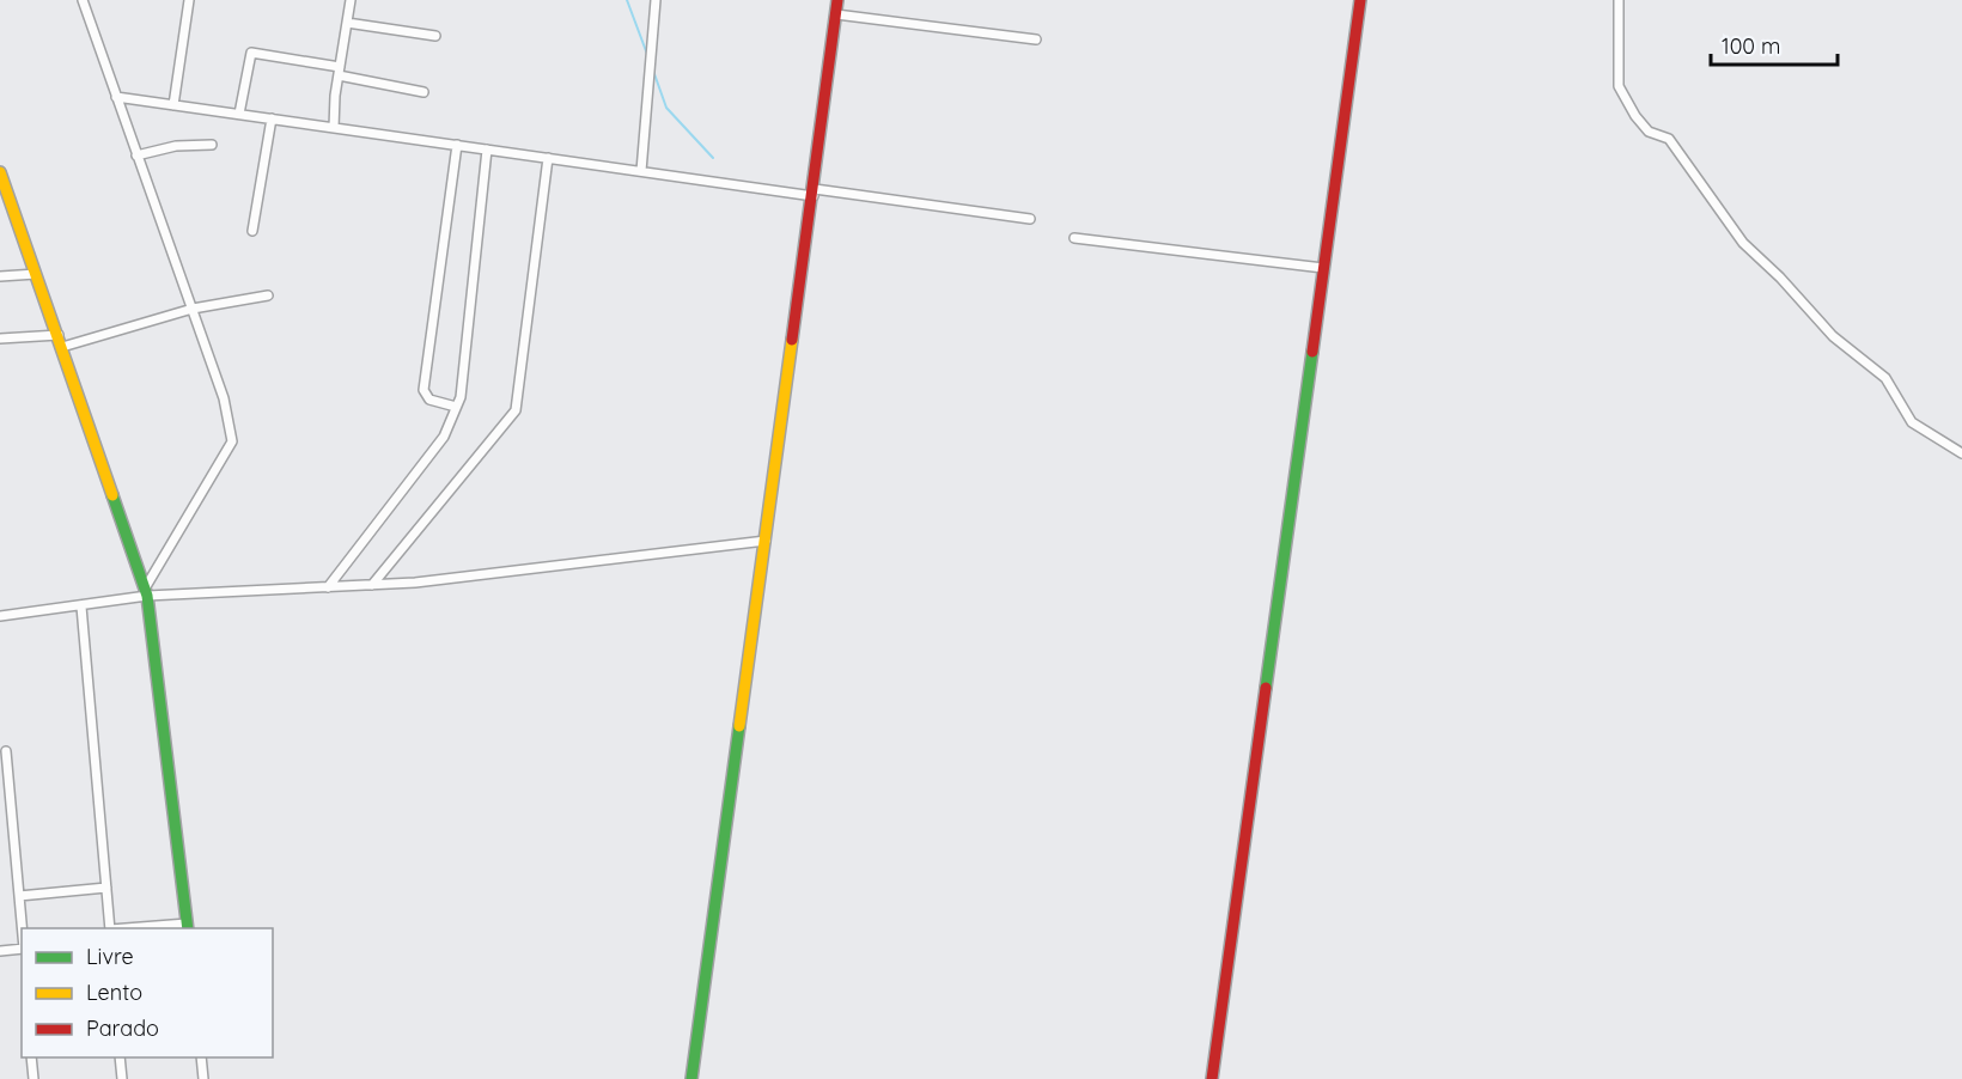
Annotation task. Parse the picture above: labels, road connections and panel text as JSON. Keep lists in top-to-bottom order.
{
  "legend": ["Livre", "Lento", "Parado"],
  "scale_bar": "100 m"
}
